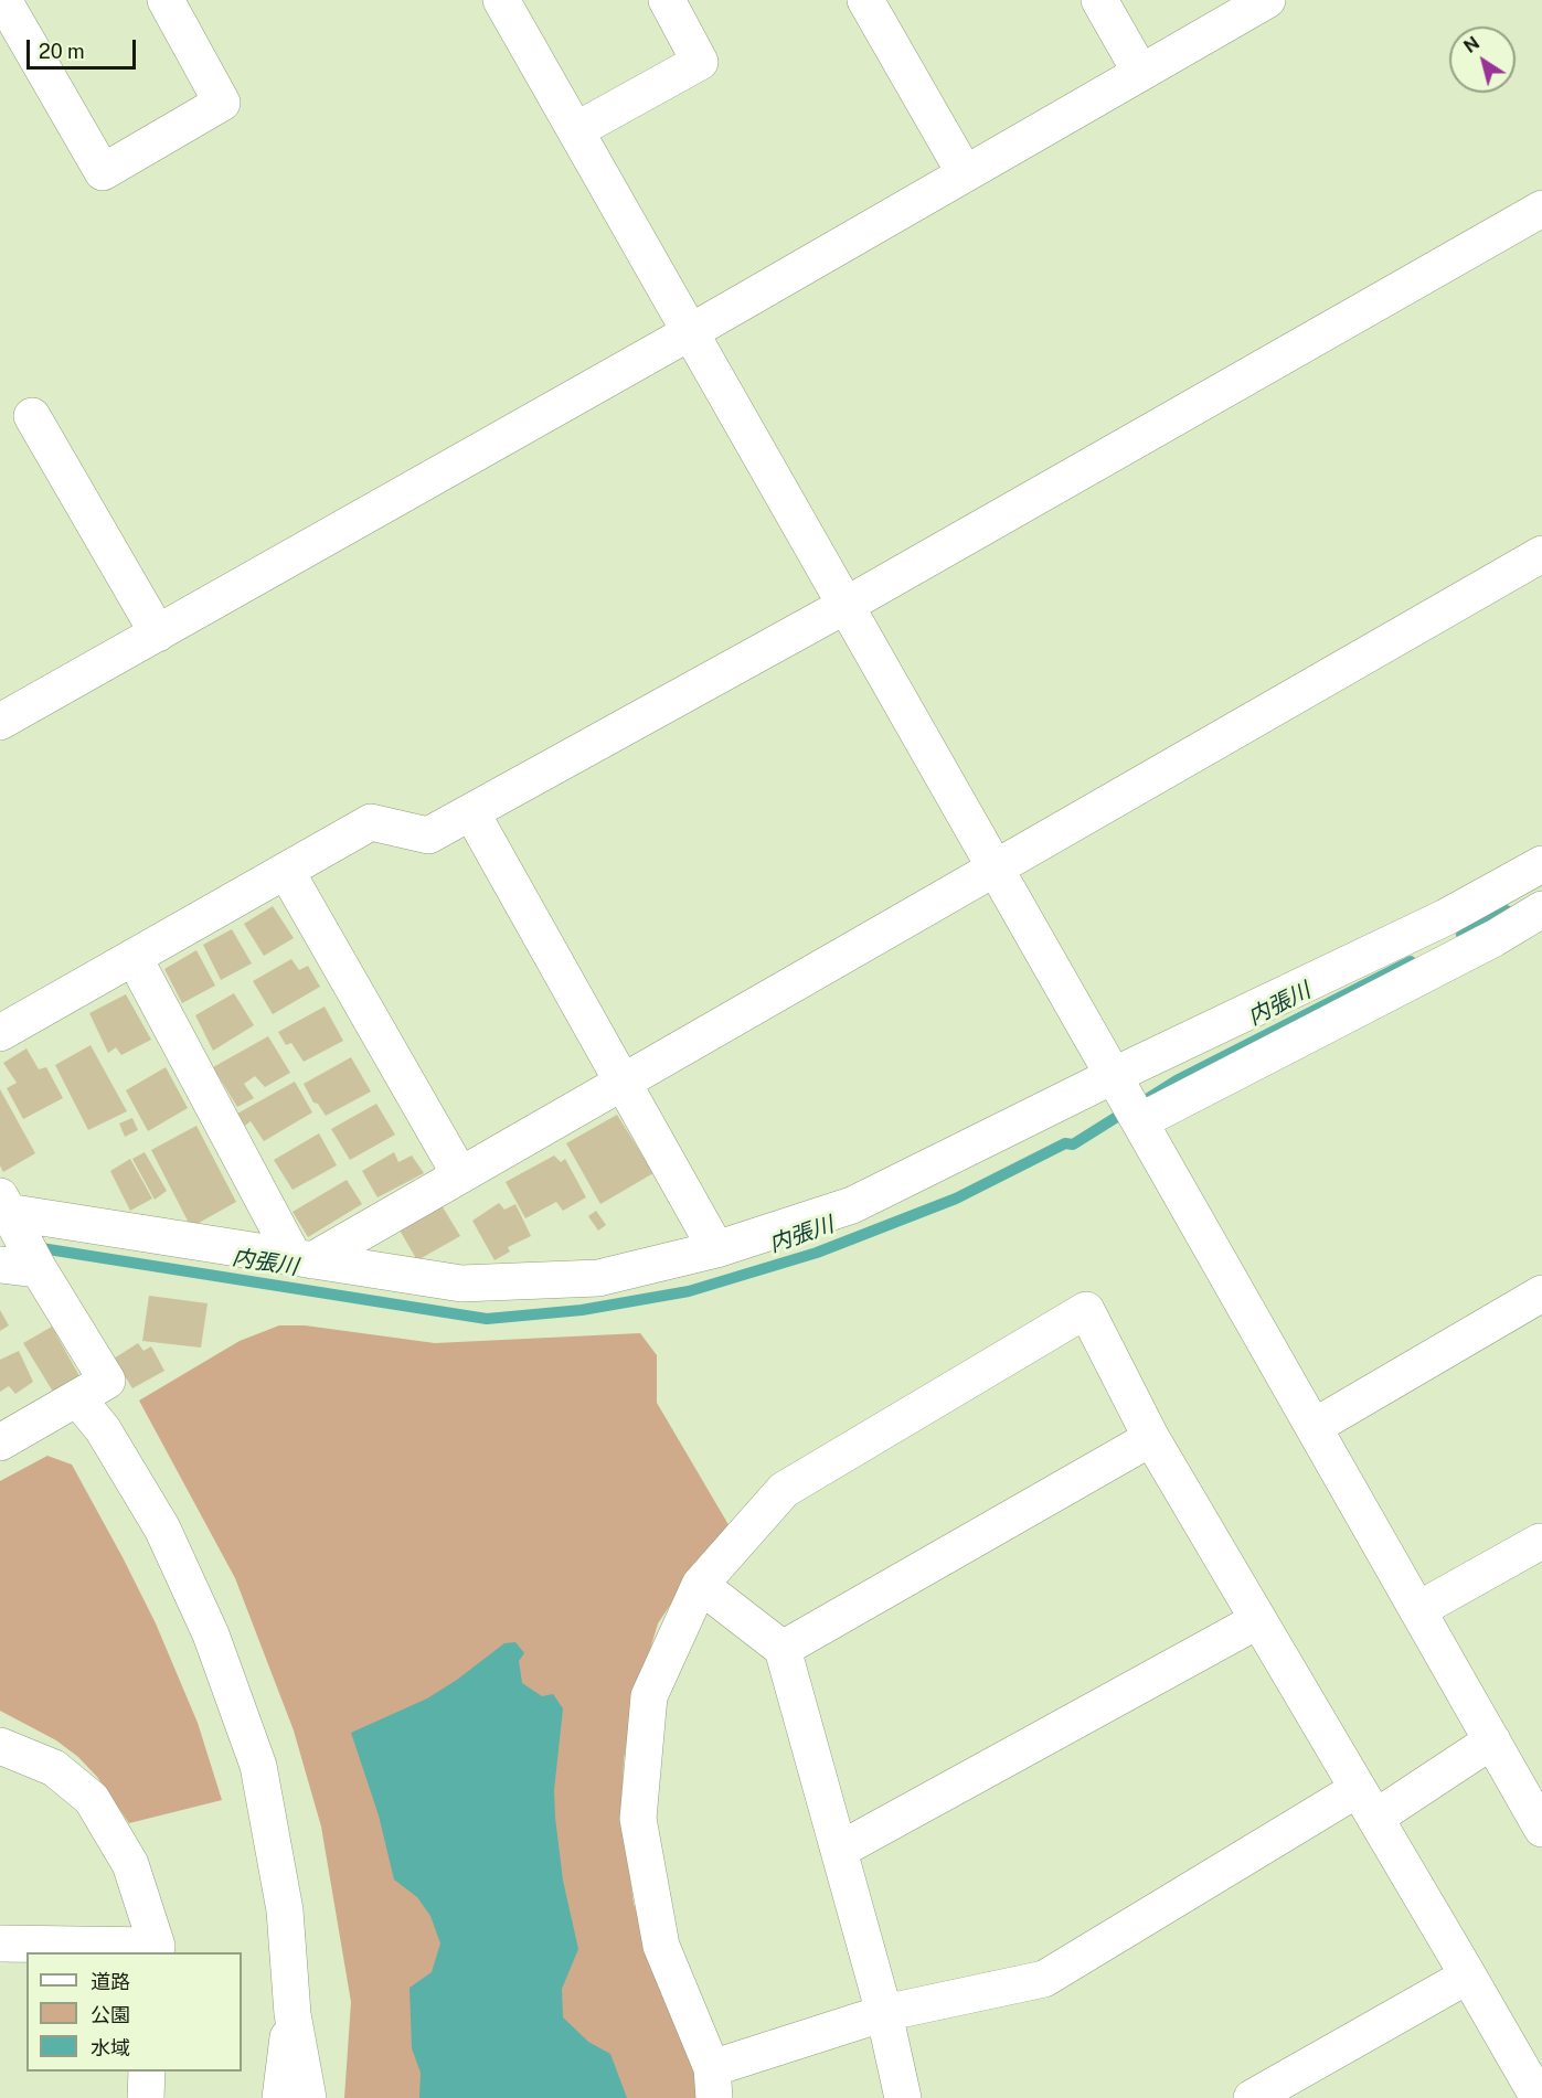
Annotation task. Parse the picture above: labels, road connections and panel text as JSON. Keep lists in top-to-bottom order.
{
  "water": ["内張川"],
  "legend": ["道路", "公園", "水域"],
  "scale_bar": "20 m",
  "north": "top left"
}
